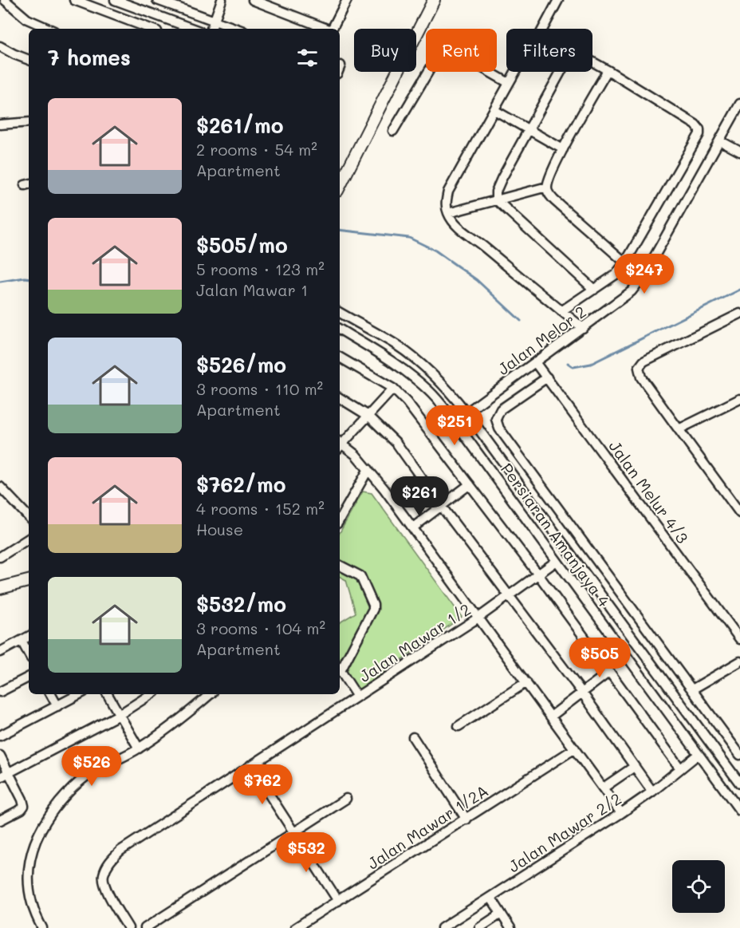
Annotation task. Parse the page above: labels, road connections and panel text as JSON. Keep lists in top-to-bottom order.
{
  "streets": {
    "street": [
      "Jalan Melor 2",
      "Jalan Melur 4/3",
      "Persiaran Amanjaya 4",
      "Jalan Mawar 1/2",
      "Jalan Mawar 1/2A",
      "Jalan Mawar 2/2"
    ]
  },
  "crossings": [
    ["Jalan Melor 2", "Jalan Melur 4/3"],
    ["Jalan Melor 2", "Persiaran Amanjaya 4"],
    ["Persiaran Amanjaya 4", "Jalan Mawar 1/2"],
    ["Persiaran Amanjaya 4", "Jalan Mawar 2/2"]
  ],
  "page": {
    "chip": ["Buy", "Rent", "Filters"],
    "heading": "7 homes",
    "list": [
      {
        "name": "$261/mo",
        "note": "2 rooms · 54 m² · Apartment"
      },
      {
        "name": "$505/mo",
        "note": "5 rooms · 123 m² · Jalan Mawar 1"
      },
      {
        "name": "$526/mo",
        "note": "3 rooms · 110 m² · Apartment"
      },
      {
        "name": "$762/mo",
        "note": "4 rooms · 152 m² · House"
      },
      {
        "name": "$532/mo",
        "note": "3 rooms · 104 m² · Apartment"
      }
    ],
    "price": [
      "$247",
      "$251",
      "$261",
      "$505",
      "$526",
      "$762",
      "$532"
    ]
  }
}
